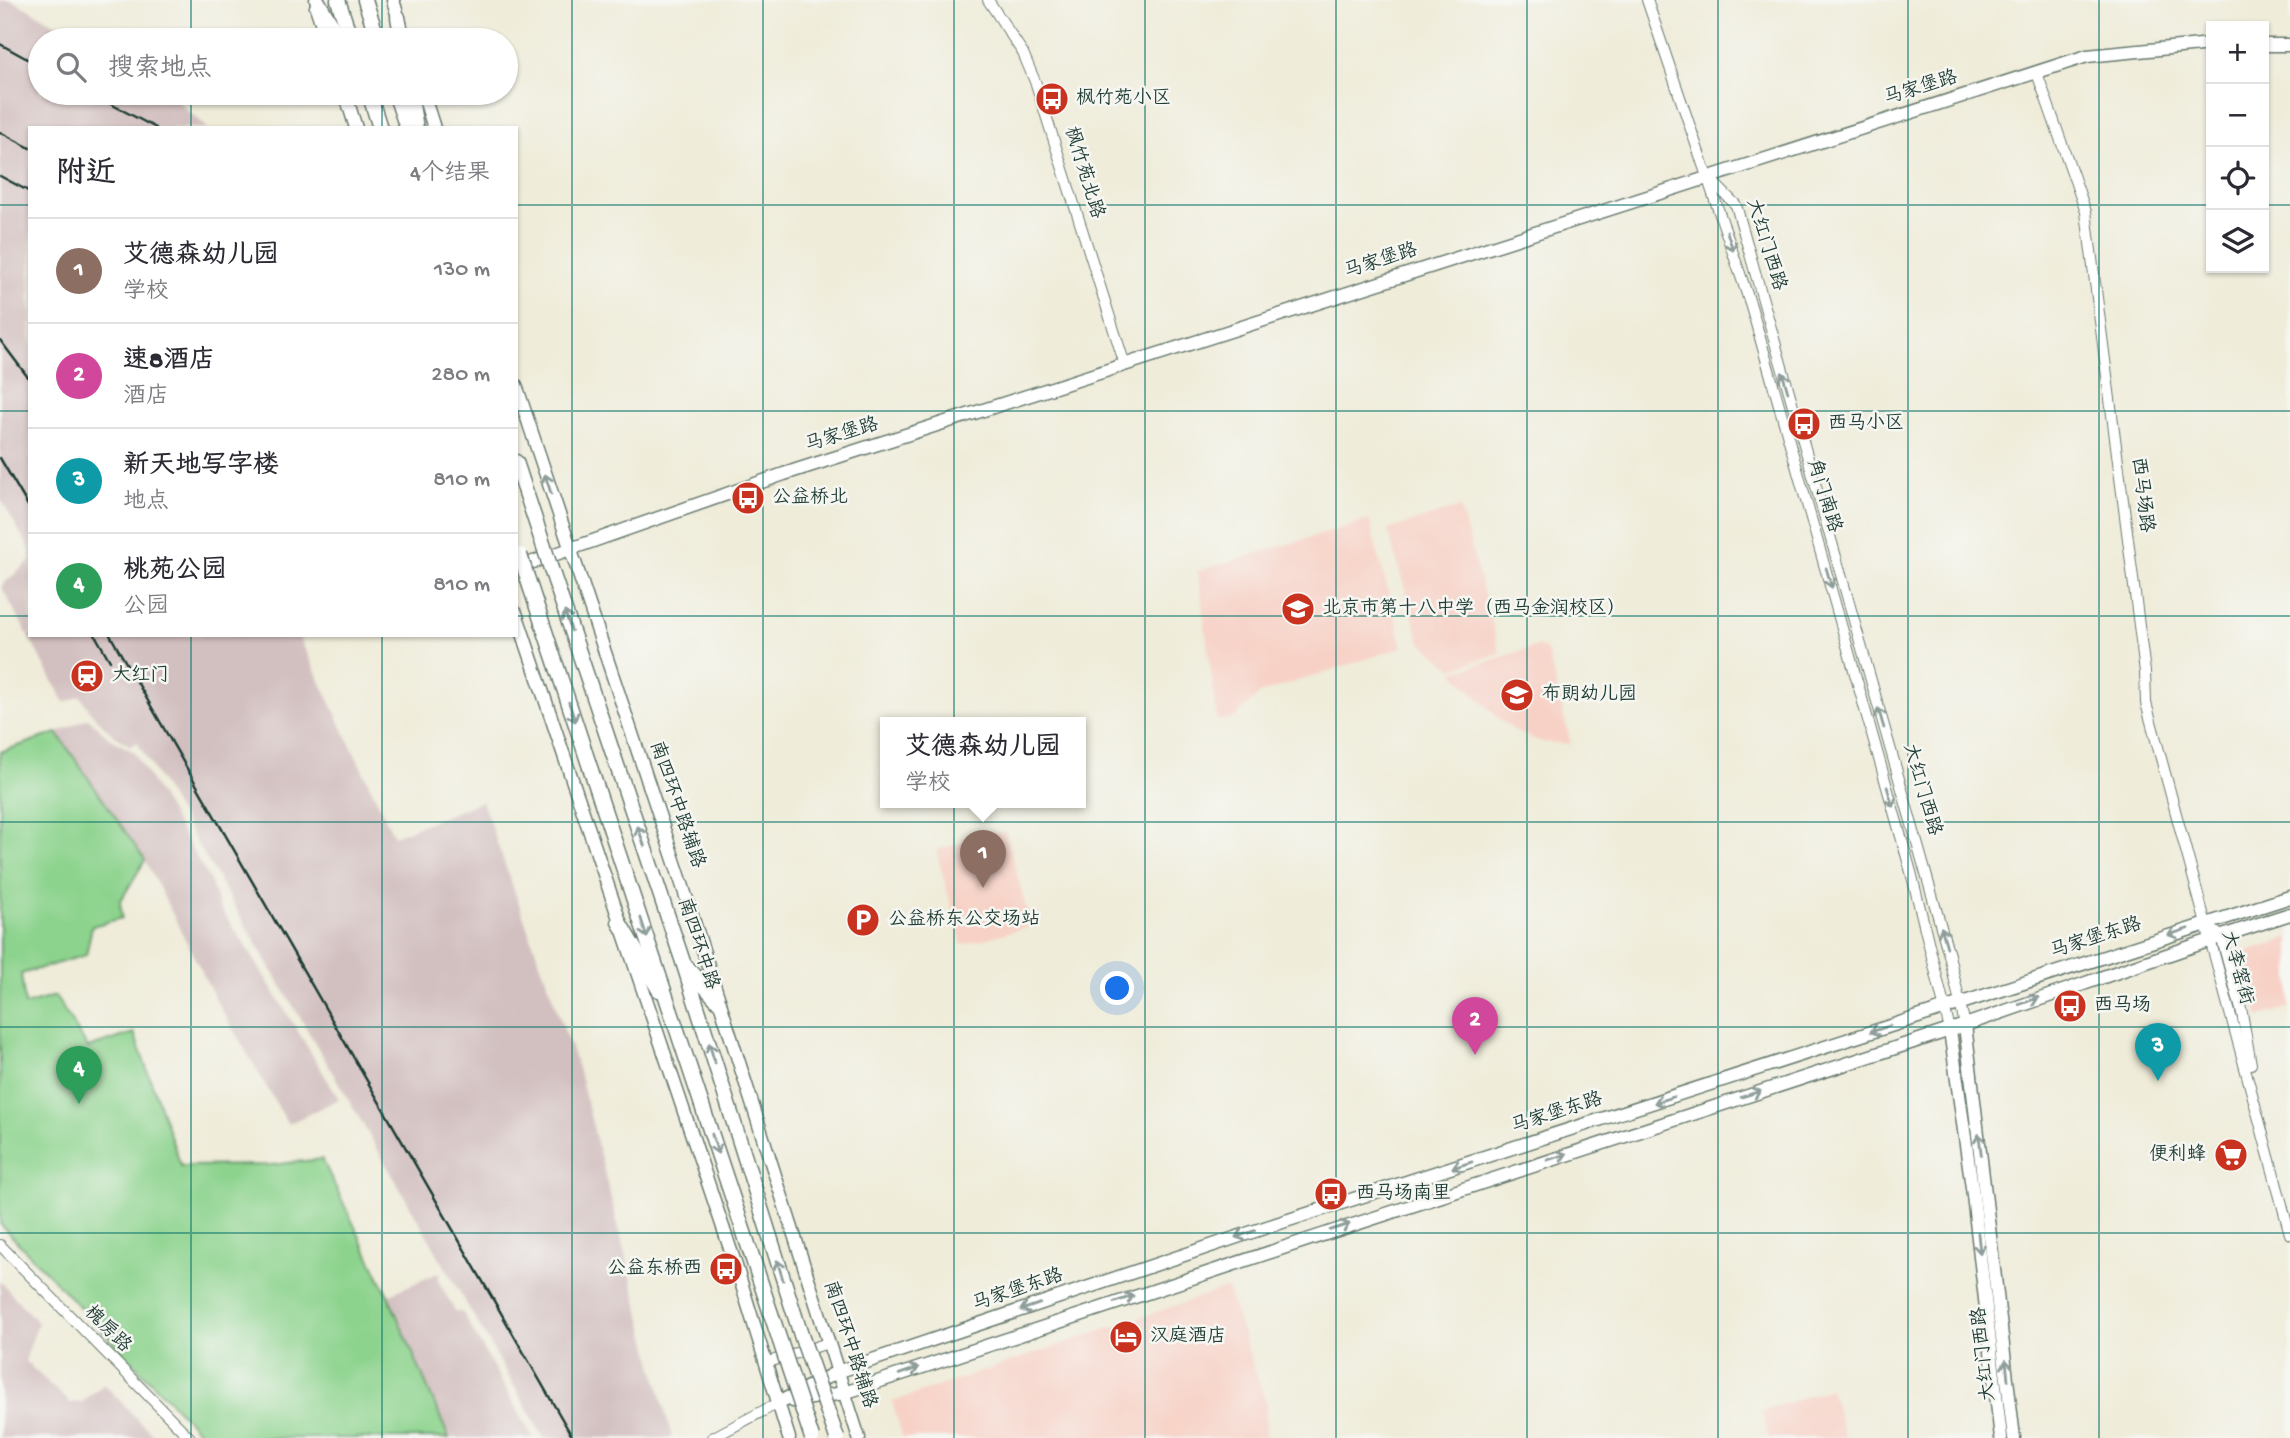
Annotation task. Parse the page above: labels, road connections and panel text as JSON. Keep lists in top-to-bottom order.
{
  "streets": {
    "highway": ["南四环中路"],
    "main road": [
      "马家堡路",
      "大红门西路",
      "南四环中路辅路",
      "马家堡东路"
    ],
    "street": [
      "枫竹苑北路",
      "西马场路",
      "角门南路",
      "大李窑街",
      "槐房路"
    ]
  },
  "crossings": [
    ["马家堡路", "枫竹苑北路"],
    ["马家堡路", "大红门西路"],
    ["马家堡路", "西马场路"],
    ["马家堡路", "角门南路"],
    ["马家堡路", "南四环中路辅路"],
    ["大红门西路", "角门南路"],
    ["大红门西路", "马家堡东路"],
    ["西马场路", "马家堡东路"],
    ["西马场路", "大李窑街"],
    ["角门南路", "马家堡东路"],
    ["南四环中路辅路", "马家堡东路"],
    ["马家堡东路", "大李窑街"]
  ],
  "one_way": ["角门南路"],
  "places": {
    "bus stop": [
      "枫竹苑小区",
      "西马小区",
      "公益桥北",
      "西马场",
      "西马场南里",
      "公益东桥西"
    ],
    "school or university": ["北京市第十八中学（西马金润校区）", "布朗幼儿园"],
    "station": ["大红门"],
    "parking": ["公益桥东公交场站"],
    "supermarket": ["便利蜂"],
    "hotel": ["汉庭酒店"]
  },
  "page": {
    "map_buttons": ["+", "−"],
    "search": "搜索地点",
    "heading": ["附近", "4个结果"],
    "list": [
      {
        "mark": "1",
        "name": "艾德森幼儿园",
        "note": "学校",
        "value": "130 m"
      },
      {
        "mark": "2",
        "name": "速8酒店",
        "note": "酒店",
        "value": "280 m"
      },
      {
        "mark": "3",
        "name": "新天地写字楼",
        "note": "地点",
        "value": "810 m"
      },
      {
        "mark": "4",
        "name": "桃苑公园",
        "note": "公园",
        "value": "810 m"
      }
    ],
    "popup": ["艾德森幼儿园", "学校"],
    "pins": [
      "1",
      "2",
      "3",
      "4"
    ]
  }
}
